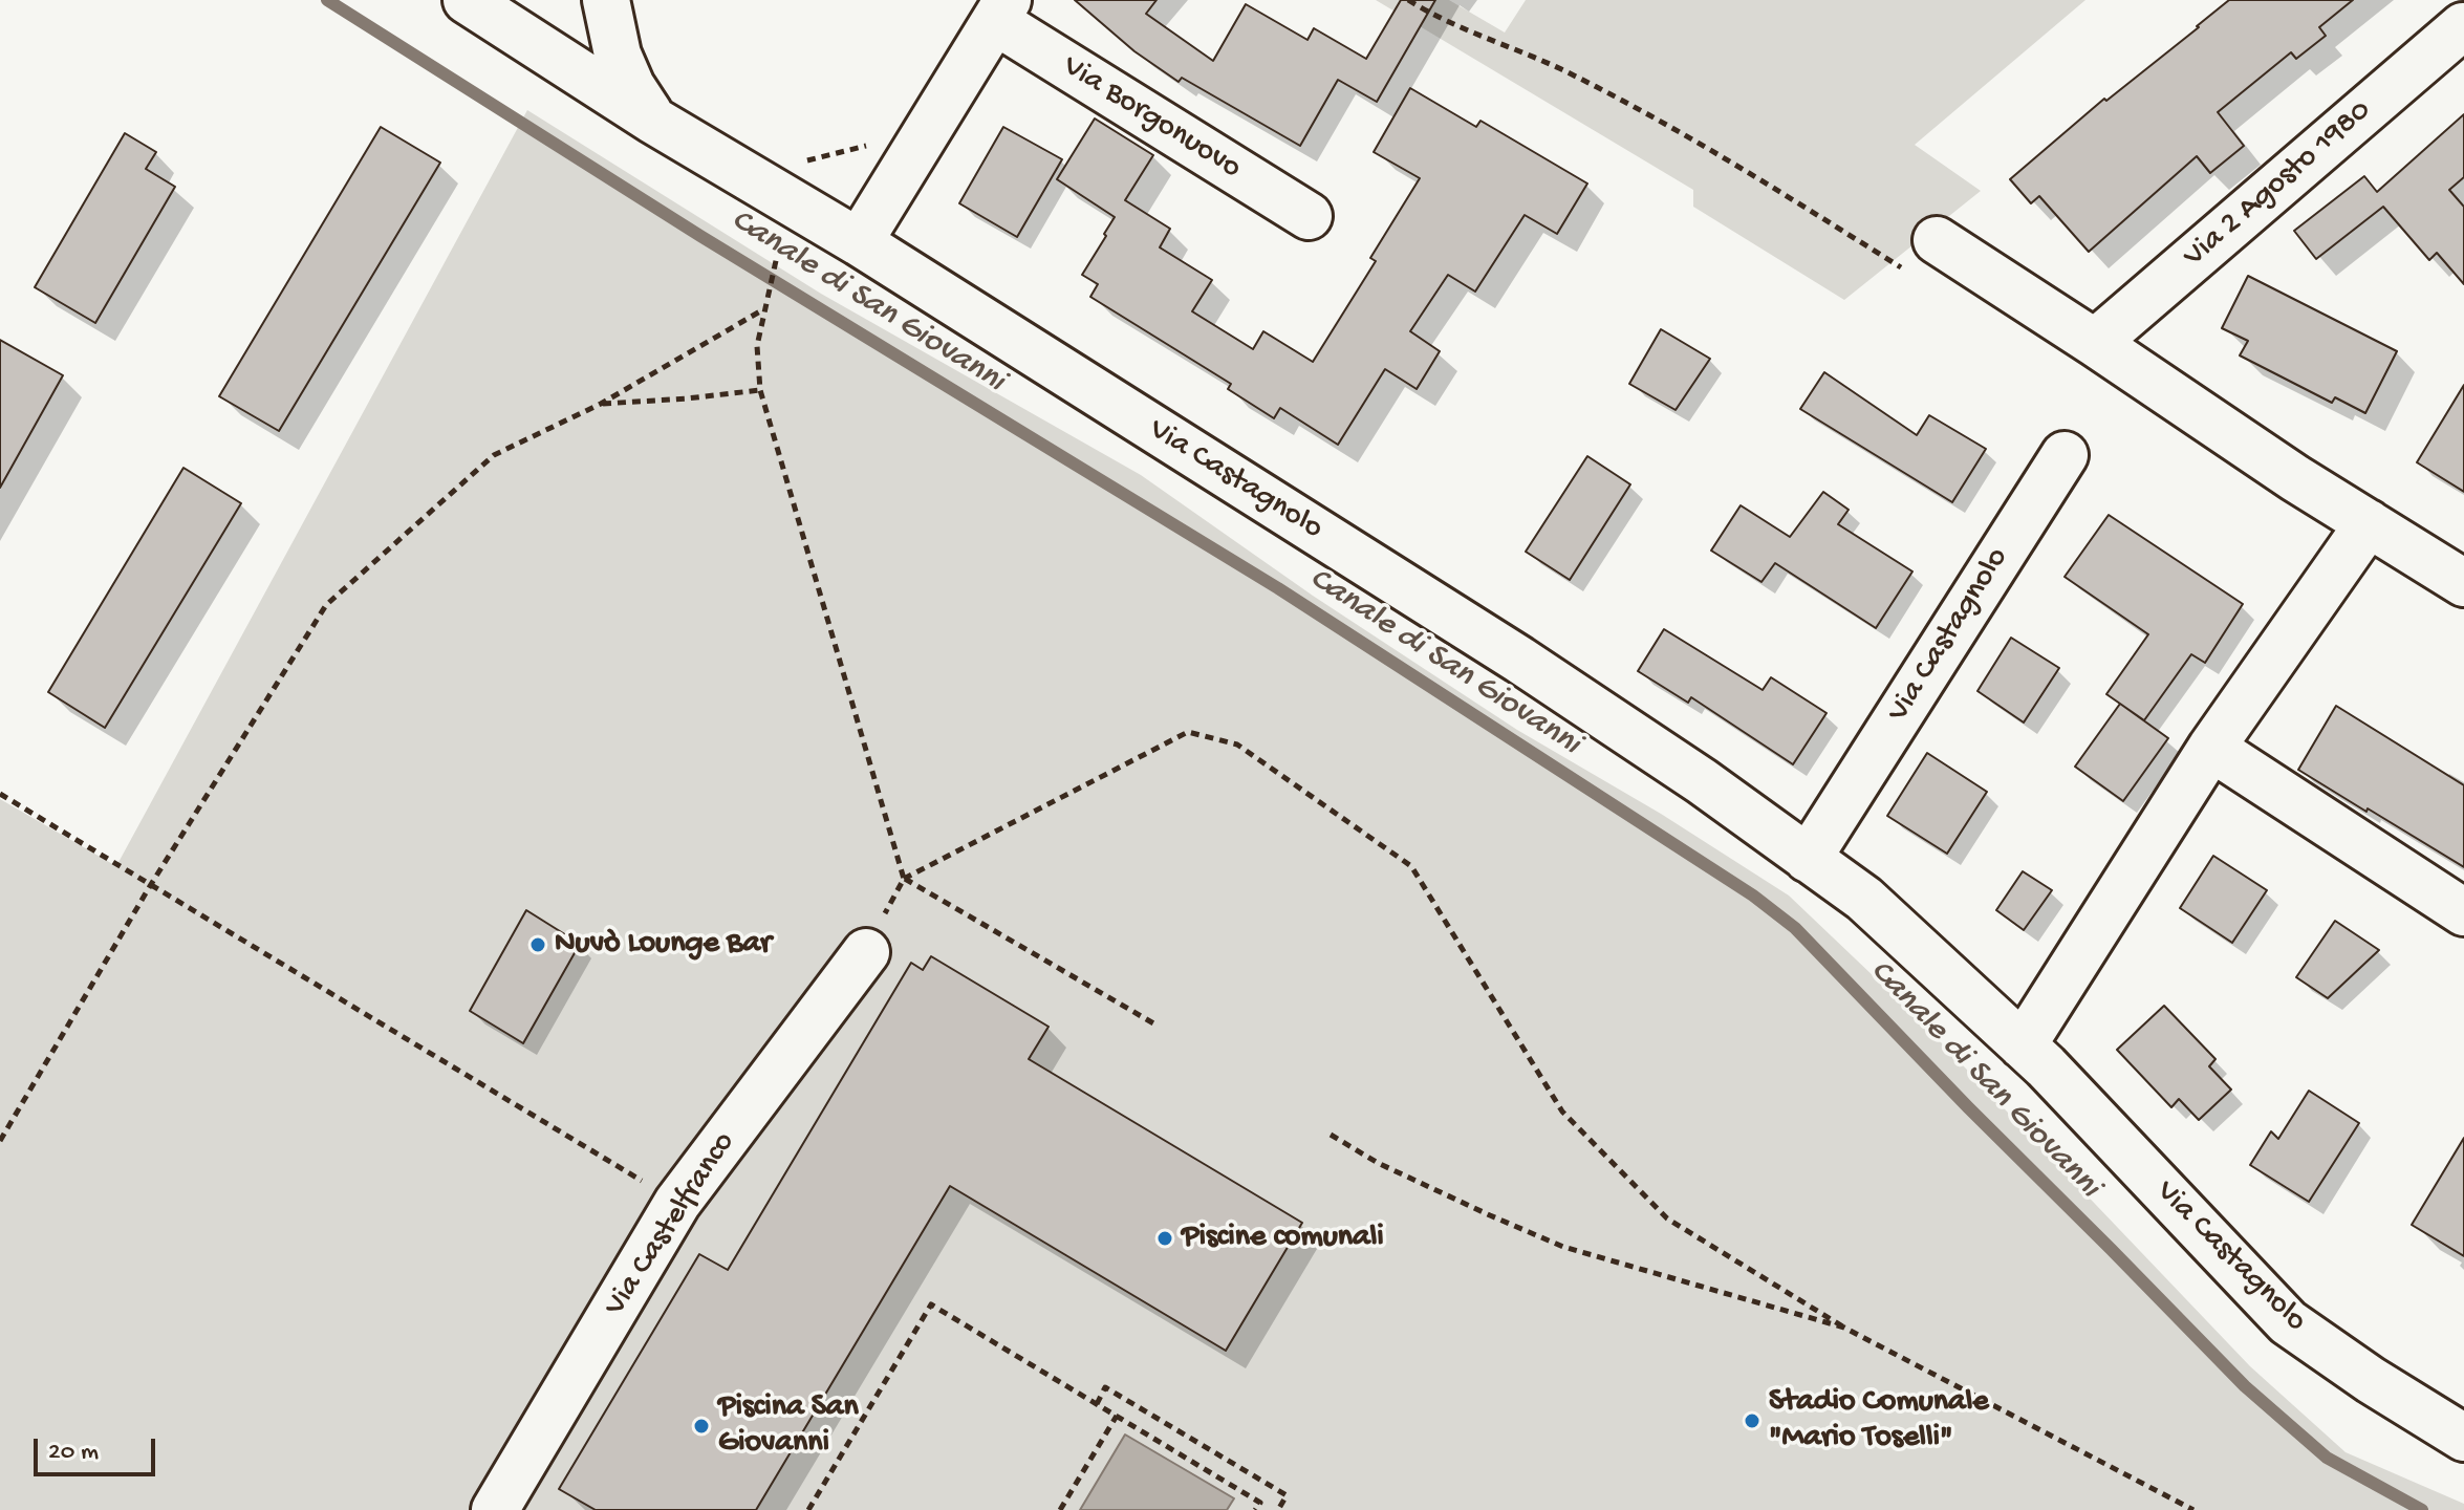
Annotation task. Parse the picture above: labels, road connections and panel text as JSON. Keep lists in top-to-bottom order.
{
  "streets": {
    "street": [
      "Via Borgonuovo",
      "Via 2 Agosto 1980",
      "Via Castagnolo",
      "Via Castelfranco"
    ]
  },
  "crossings": [
    ["Via Borgonuovo", "Via Castagnolo"]
  ],
  "water": ["Canale di San Giovanni"],
  "places": [
    "Nuvò Lounge Bar",
    "Piscine comunali",
    "Stadio Comunale \"Mario Toselli\"",
    "Piscina San Giovanni"
  ],
  "scale_bar": "20 m"
}
